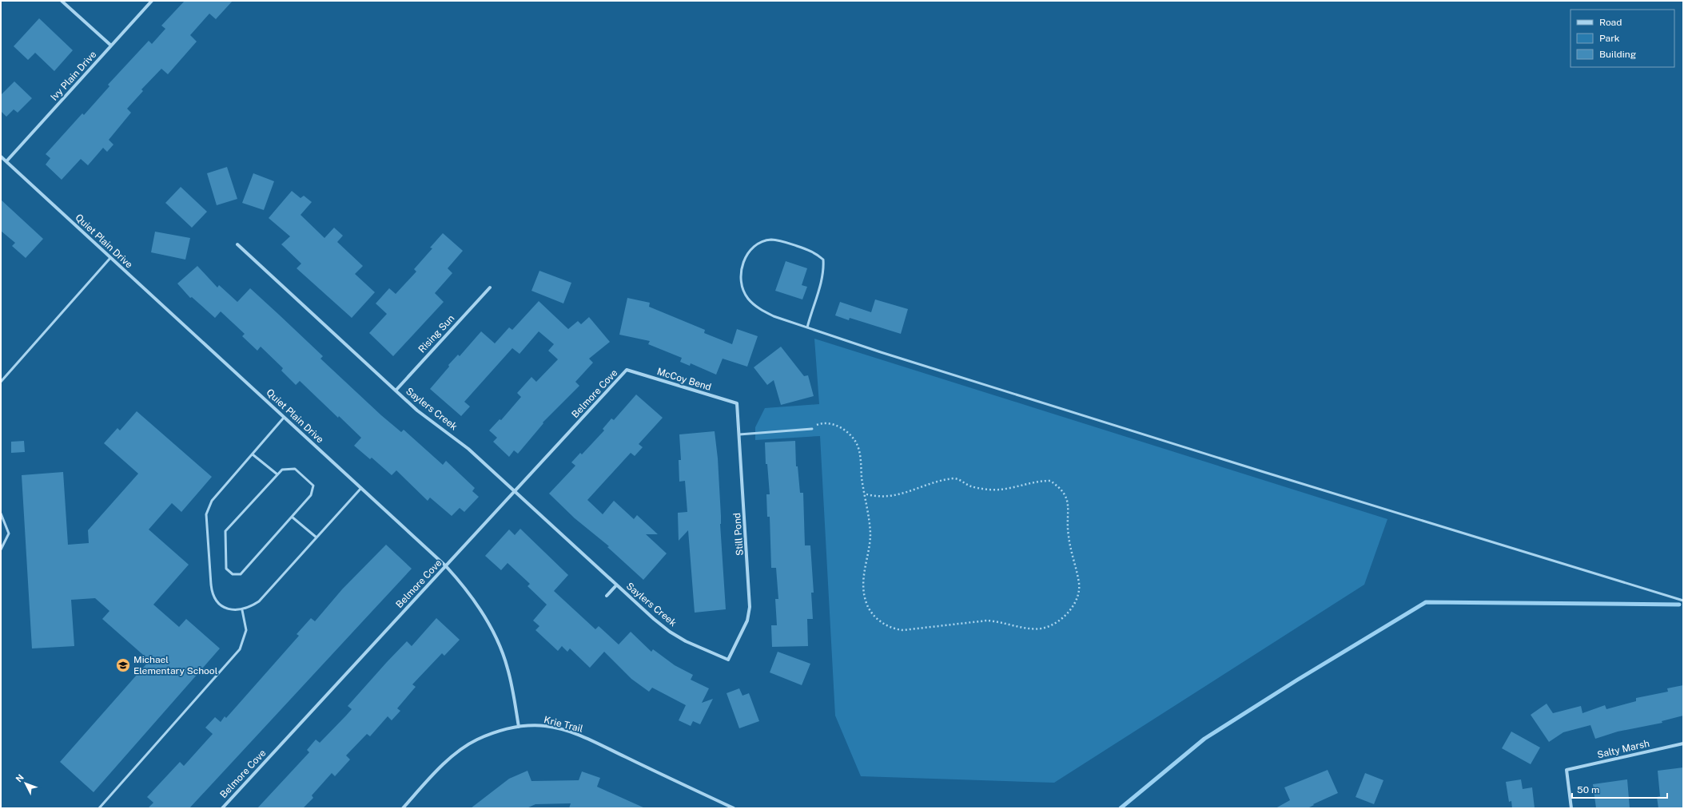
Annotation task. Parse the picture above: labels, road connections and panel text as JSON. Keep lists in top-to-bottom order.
{
  "streets": {
    "street": [
      "Ivy Plain Drive",
      "Quiet Plain Drive",
      "Rising Sun",
      "McCoy Bend",
      "Belmore Cove",
      "Saylers Creek",
      "Still Pond",
      "Krie Trail",
      "Salty Marsh"
    ]
  },
  "crossings": [
    ["Ivy Plain Drive", "Quiet Plain Drive"],
    ["Quiet Plain Drive", "Belmore Cove"],
    ["Quiet Plain Drive", "Krie Trail"],
    ["Rising Sun", "Saylers Creek"],
    ["McCoy Bend", "Belmore Cove"],
    ["McCoy Bend", "Still Pond"],
    ["Belmore Cove", "Saylers Creek"],
    ["Saylers Creek", "Still Pond"]
  ],
  "places": {
    "school or university": ["Michael Elementary School"]
  },
  "legend": ["Road", "Park", "Building"],
  "scale_bar": "50 m",
  "north": "top left"
}
